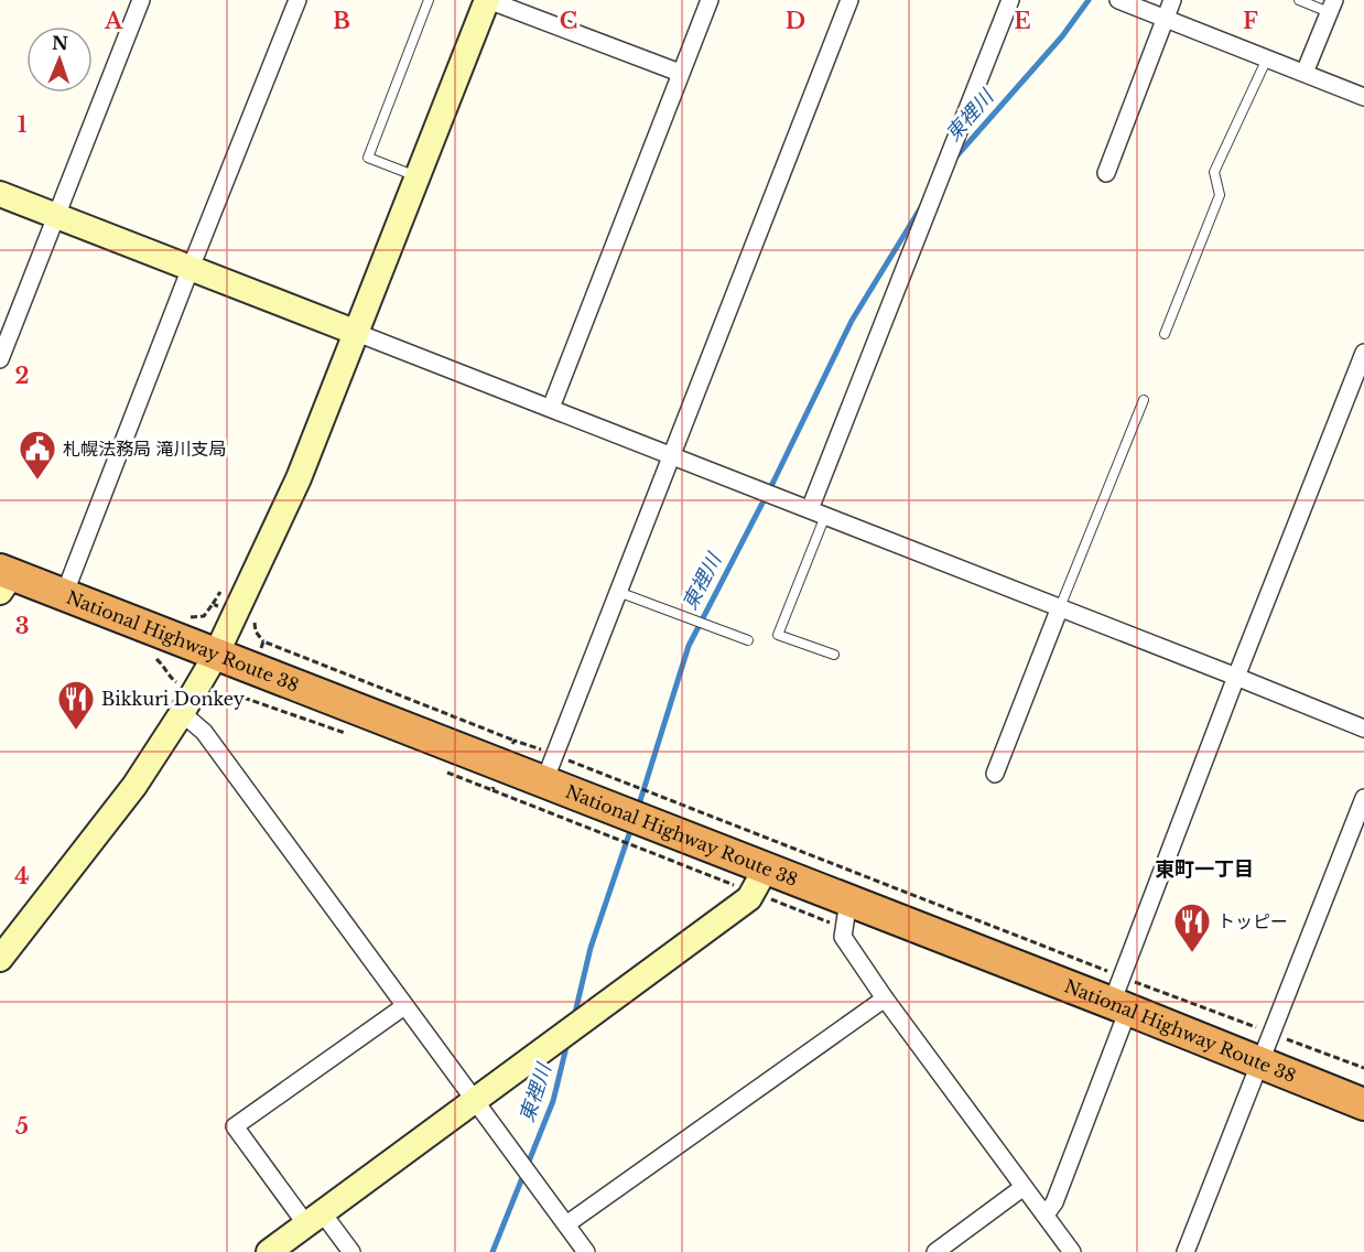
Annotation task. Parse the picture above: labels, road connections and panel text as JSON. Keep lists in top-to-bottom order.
{
  "streets": {
    "highway": ["National Highway Route 38"]
  },
  "districts": ["東町一丁目"],
  "water": ["東裡川"],
  "places": {
    "public building": ["札幌法務局 滝川支局"],
    "restaurant": ["Bikkuri Donkey", "トッピー"]
  },
  "north": "top",
  "grid": {
    "columns": [
      "A",
      "B",
      "C",
      "D",
      "E",
      "F"
    ],
    "rows": [
      "1",
      "2",
      "3",
      "4",
      "5"
    ]
  }
}
